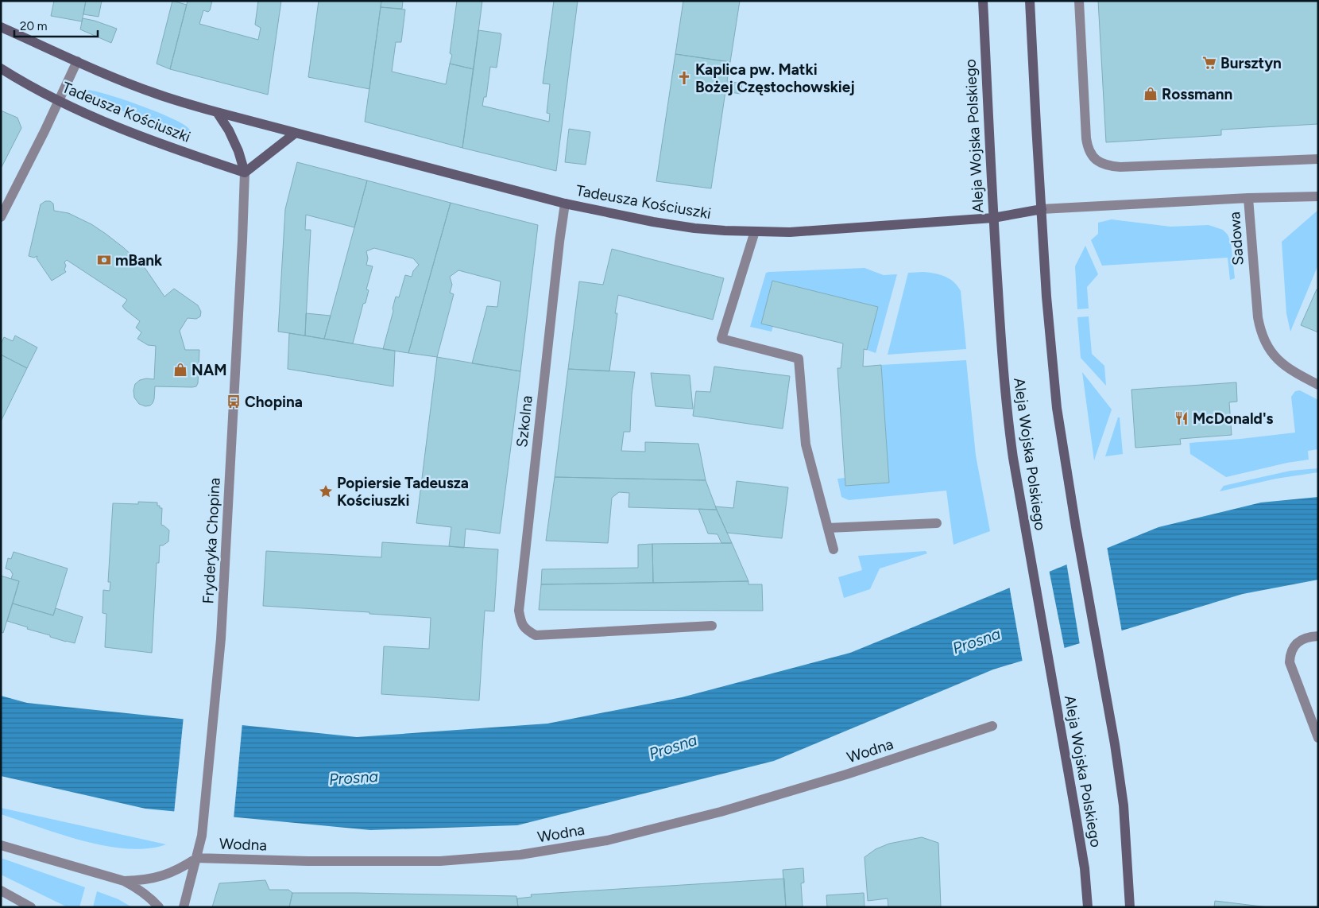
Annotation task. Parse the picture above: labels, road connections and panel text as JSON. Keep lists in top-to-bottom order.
{
  "streets": {
    "main road": ["Tadeusza Kościuszki", "Aleja Wojska Polskiego"],
    "street": [
      "Sadowa",
      "Szkolna",
      "Fryderyka Chopina",
      "Wodna"
    ]
  },
  "crossings": [
    ["Tadeusza Kościuszki", "Aleja Wojska Polskiego"],
    ["Tadeusza Kościuszki", "Sadowa"],
    ["Tadeusza Kościuszki", "Szkolna"],
    ["Tadeusza Kościuszki", "Fryderyka Chopina"],
    ["Aleja Wojska Polskiego", "Sadowa"],
    ["Fryderyka Chopina", "Wodna"]
  ],
  "water": ["Prosna"],
  "places": {
    "supermarket": ["Bursztyn"],
    "church": ["Kaplica pw. Matki Bożej Częstochowskiej"],
    "shop": ["Rossmann", "NAM"],
    "bank": ["mBank"],
    "bus stop": ["Chopina"],
    "restaurant": ["McDonald's"],
    "place": ["Popiersie Tadeusza Kościuszki"]
  },
  "scale_bar": "20 m"
}
